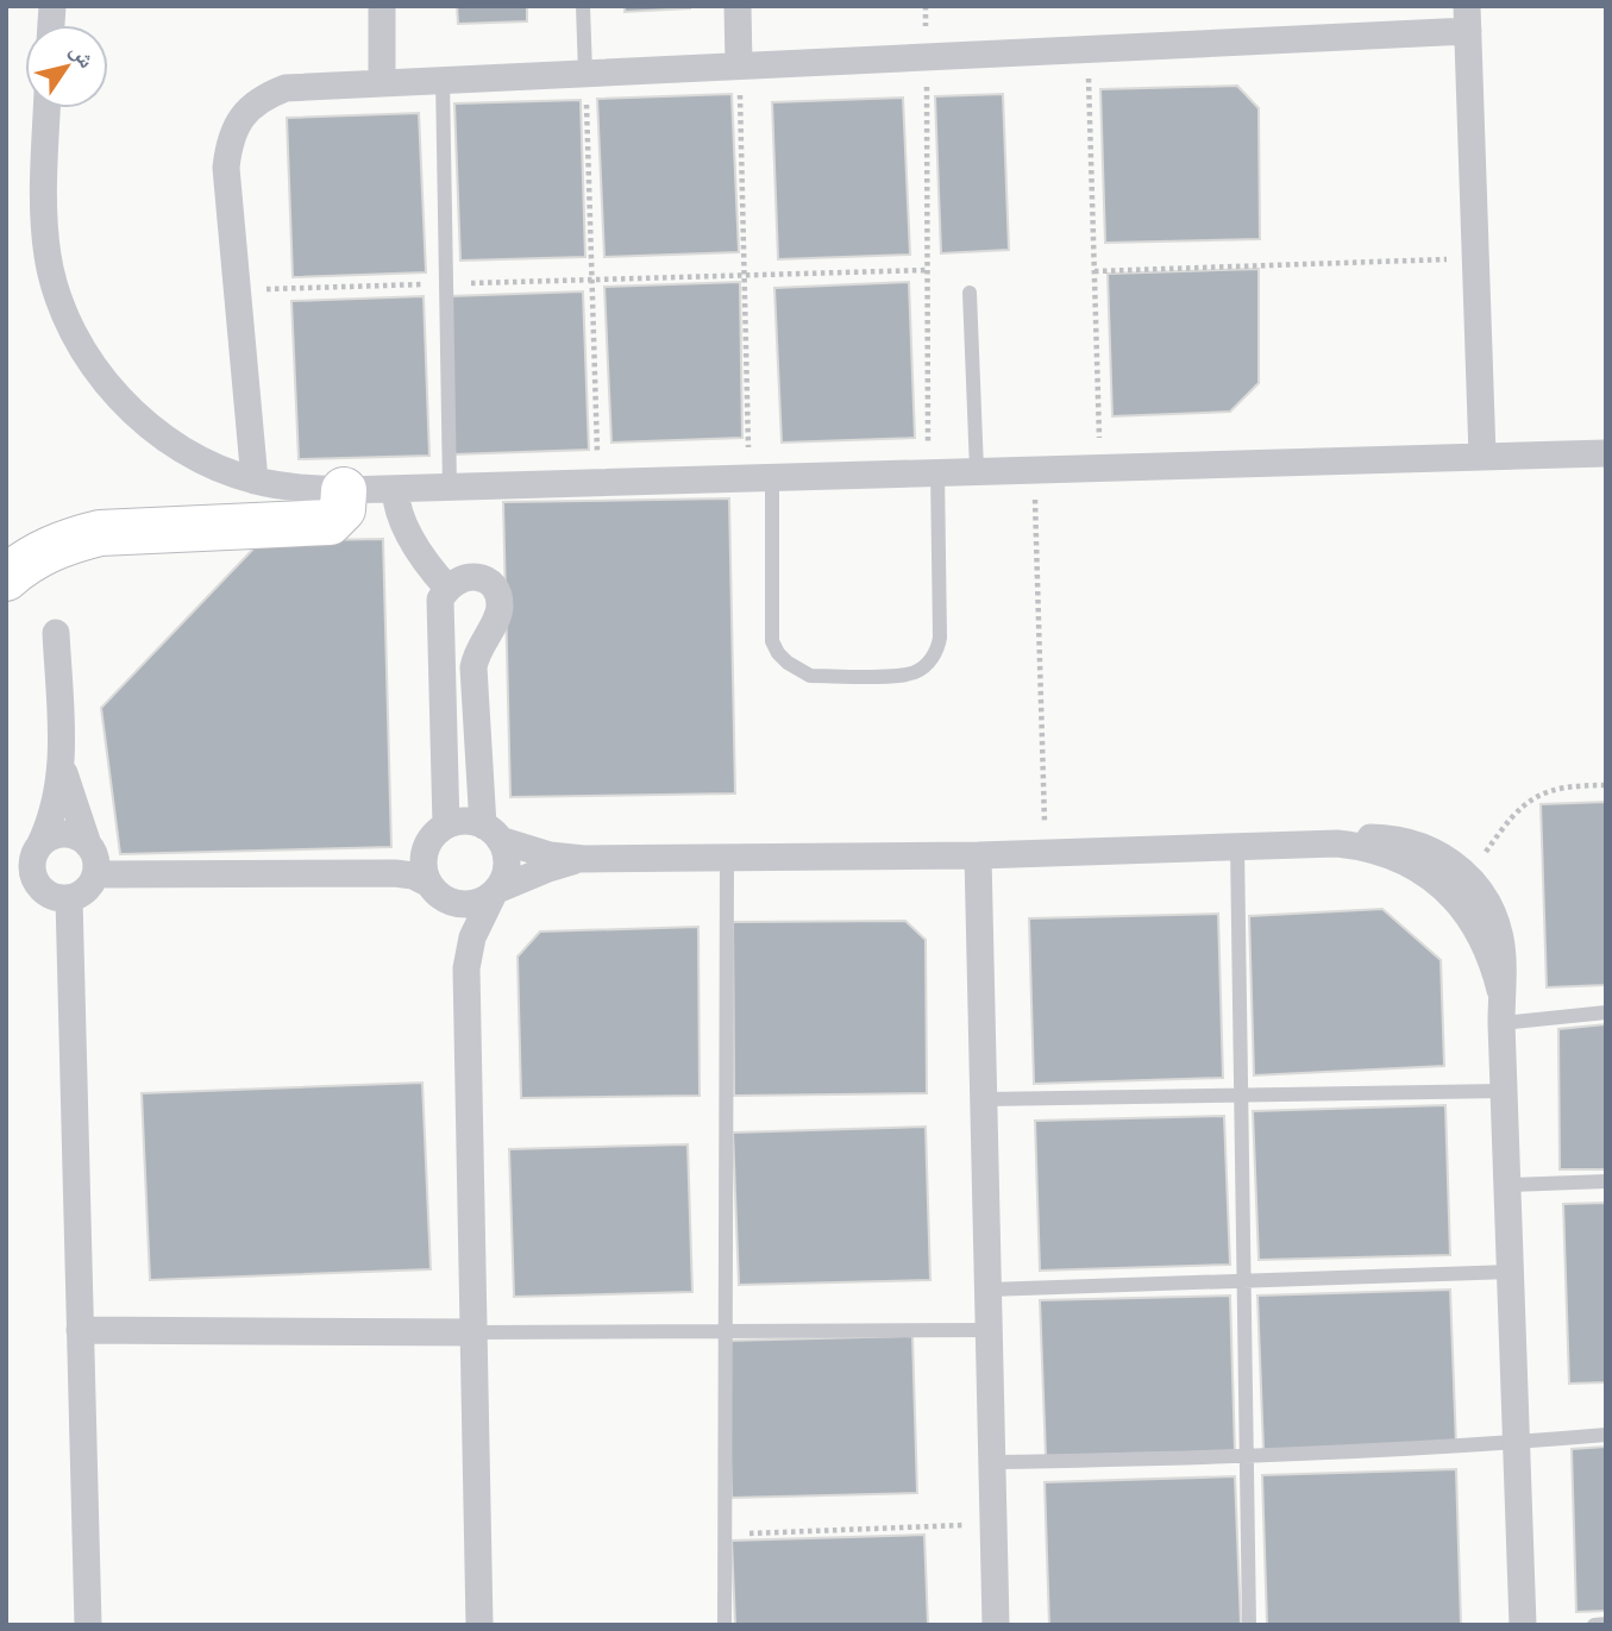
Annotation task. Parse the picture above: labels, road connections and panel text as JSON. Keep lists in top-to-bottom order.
{
  "north": "top right"
}
